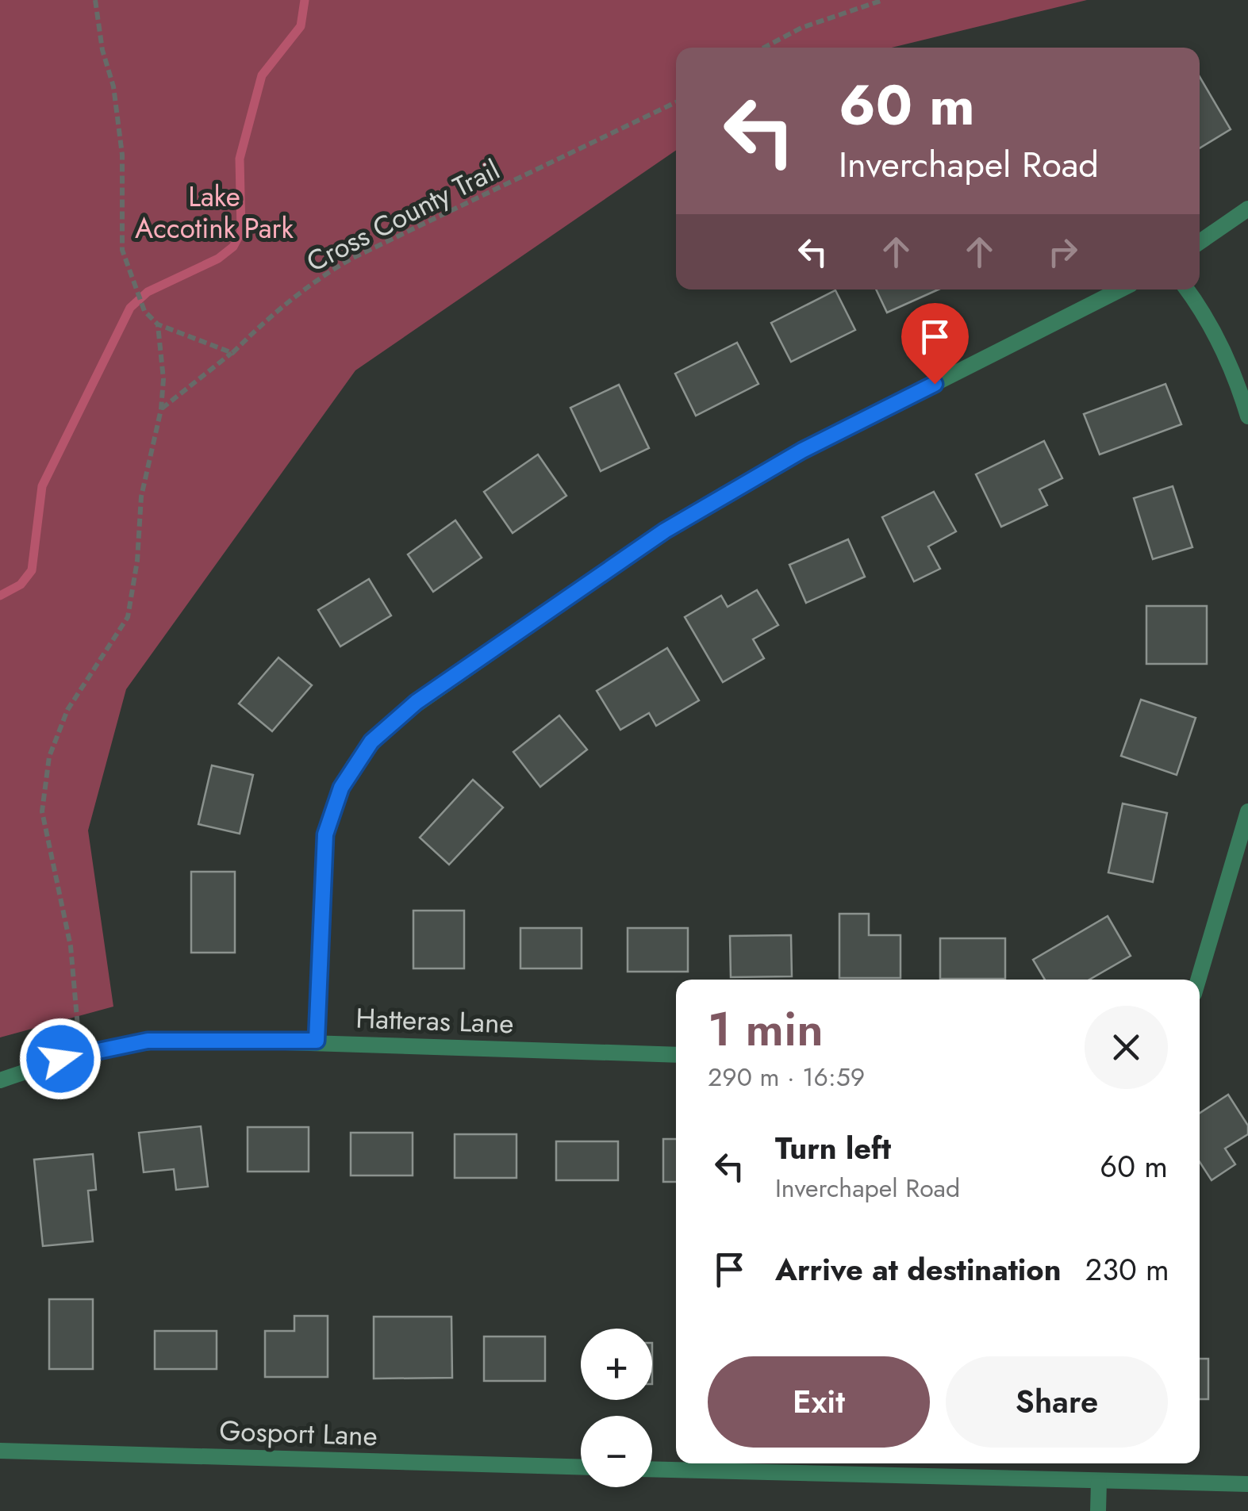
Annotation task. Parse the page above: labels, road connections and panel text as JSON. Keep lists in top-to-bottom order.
{
  "streets": {
    "street": ["Hatteras Lane", "Gosport Lane"],
    "path": ["Cross County Trail"]
  },
  "parks": ["Lake Accotink Park"],
  "page": {
    "turn": ["60 m", "Inverchapel Road"],
    "heading": ["1 min", "290 m · 16:59"],
    "list": [
      {
        "name": "Turn left",
        "note": "Inverchapel Road",
        "value": "60 m"
      },
      {
        "name": "Arrive at destination",
        "value": "230 m"
      }
    ],
    "map_buttons": ["+", "−"],
    "buttons": ["Exit", "Share"]
  }
}
